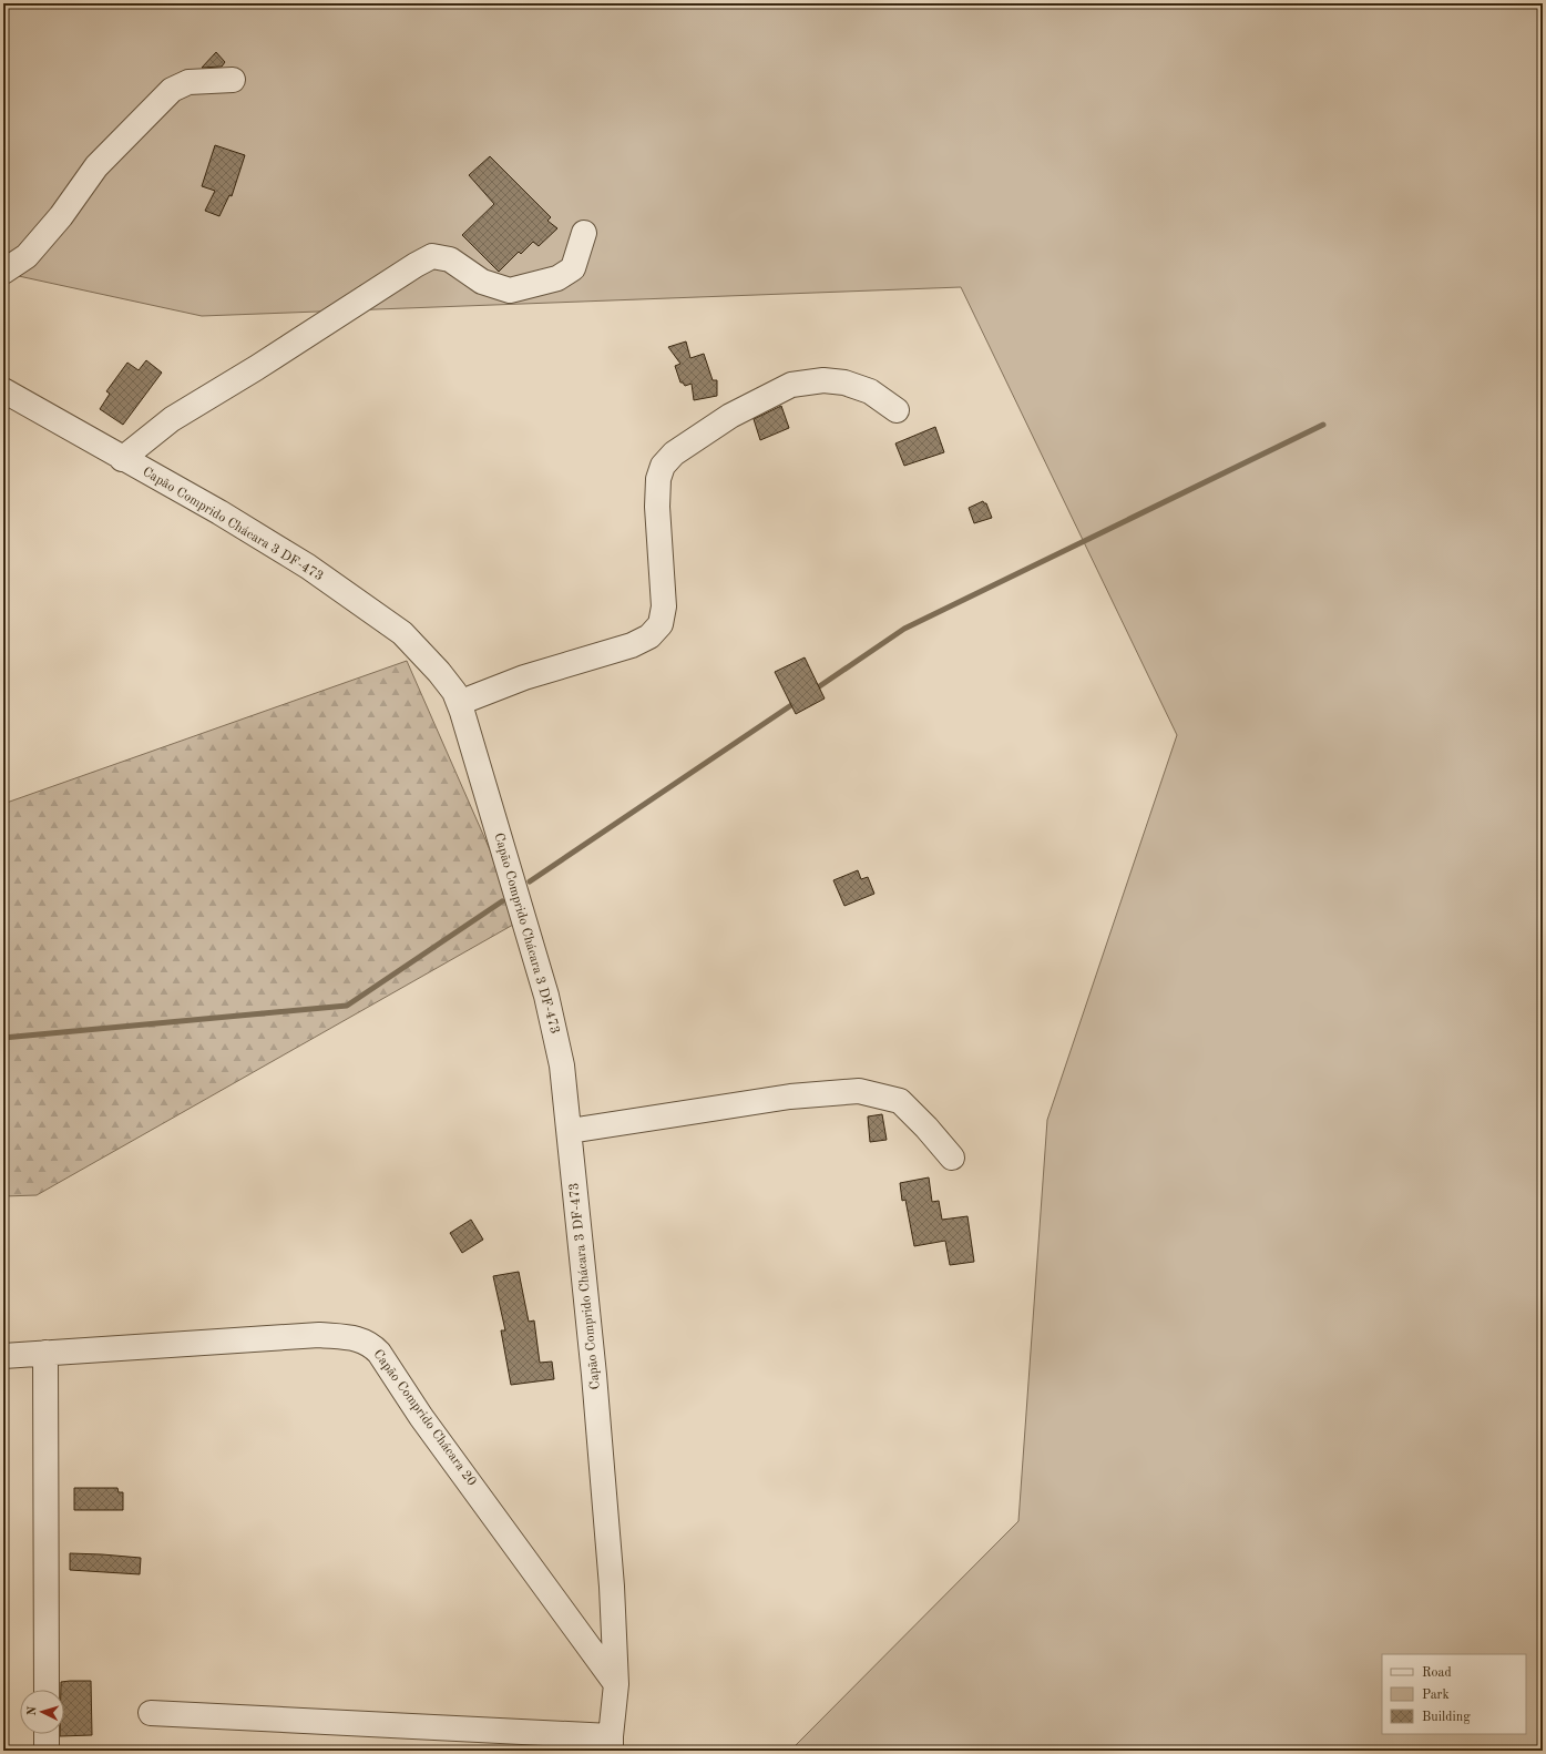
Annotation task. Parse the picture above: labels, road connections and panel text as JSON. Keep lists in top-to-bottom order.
{
  "streets": {
    "street": ["Capão Comprido Chácara 3 DF-473", "Capão Comprido Chácara 20"]
  },
  "crossings": [
    ["Capão Comprido Chácara 3 DF-473", "Capão Comprido Chácara 20"]
  ],
  "legend": ["Road", "Park", "Building"],
  "north": "left"
}
